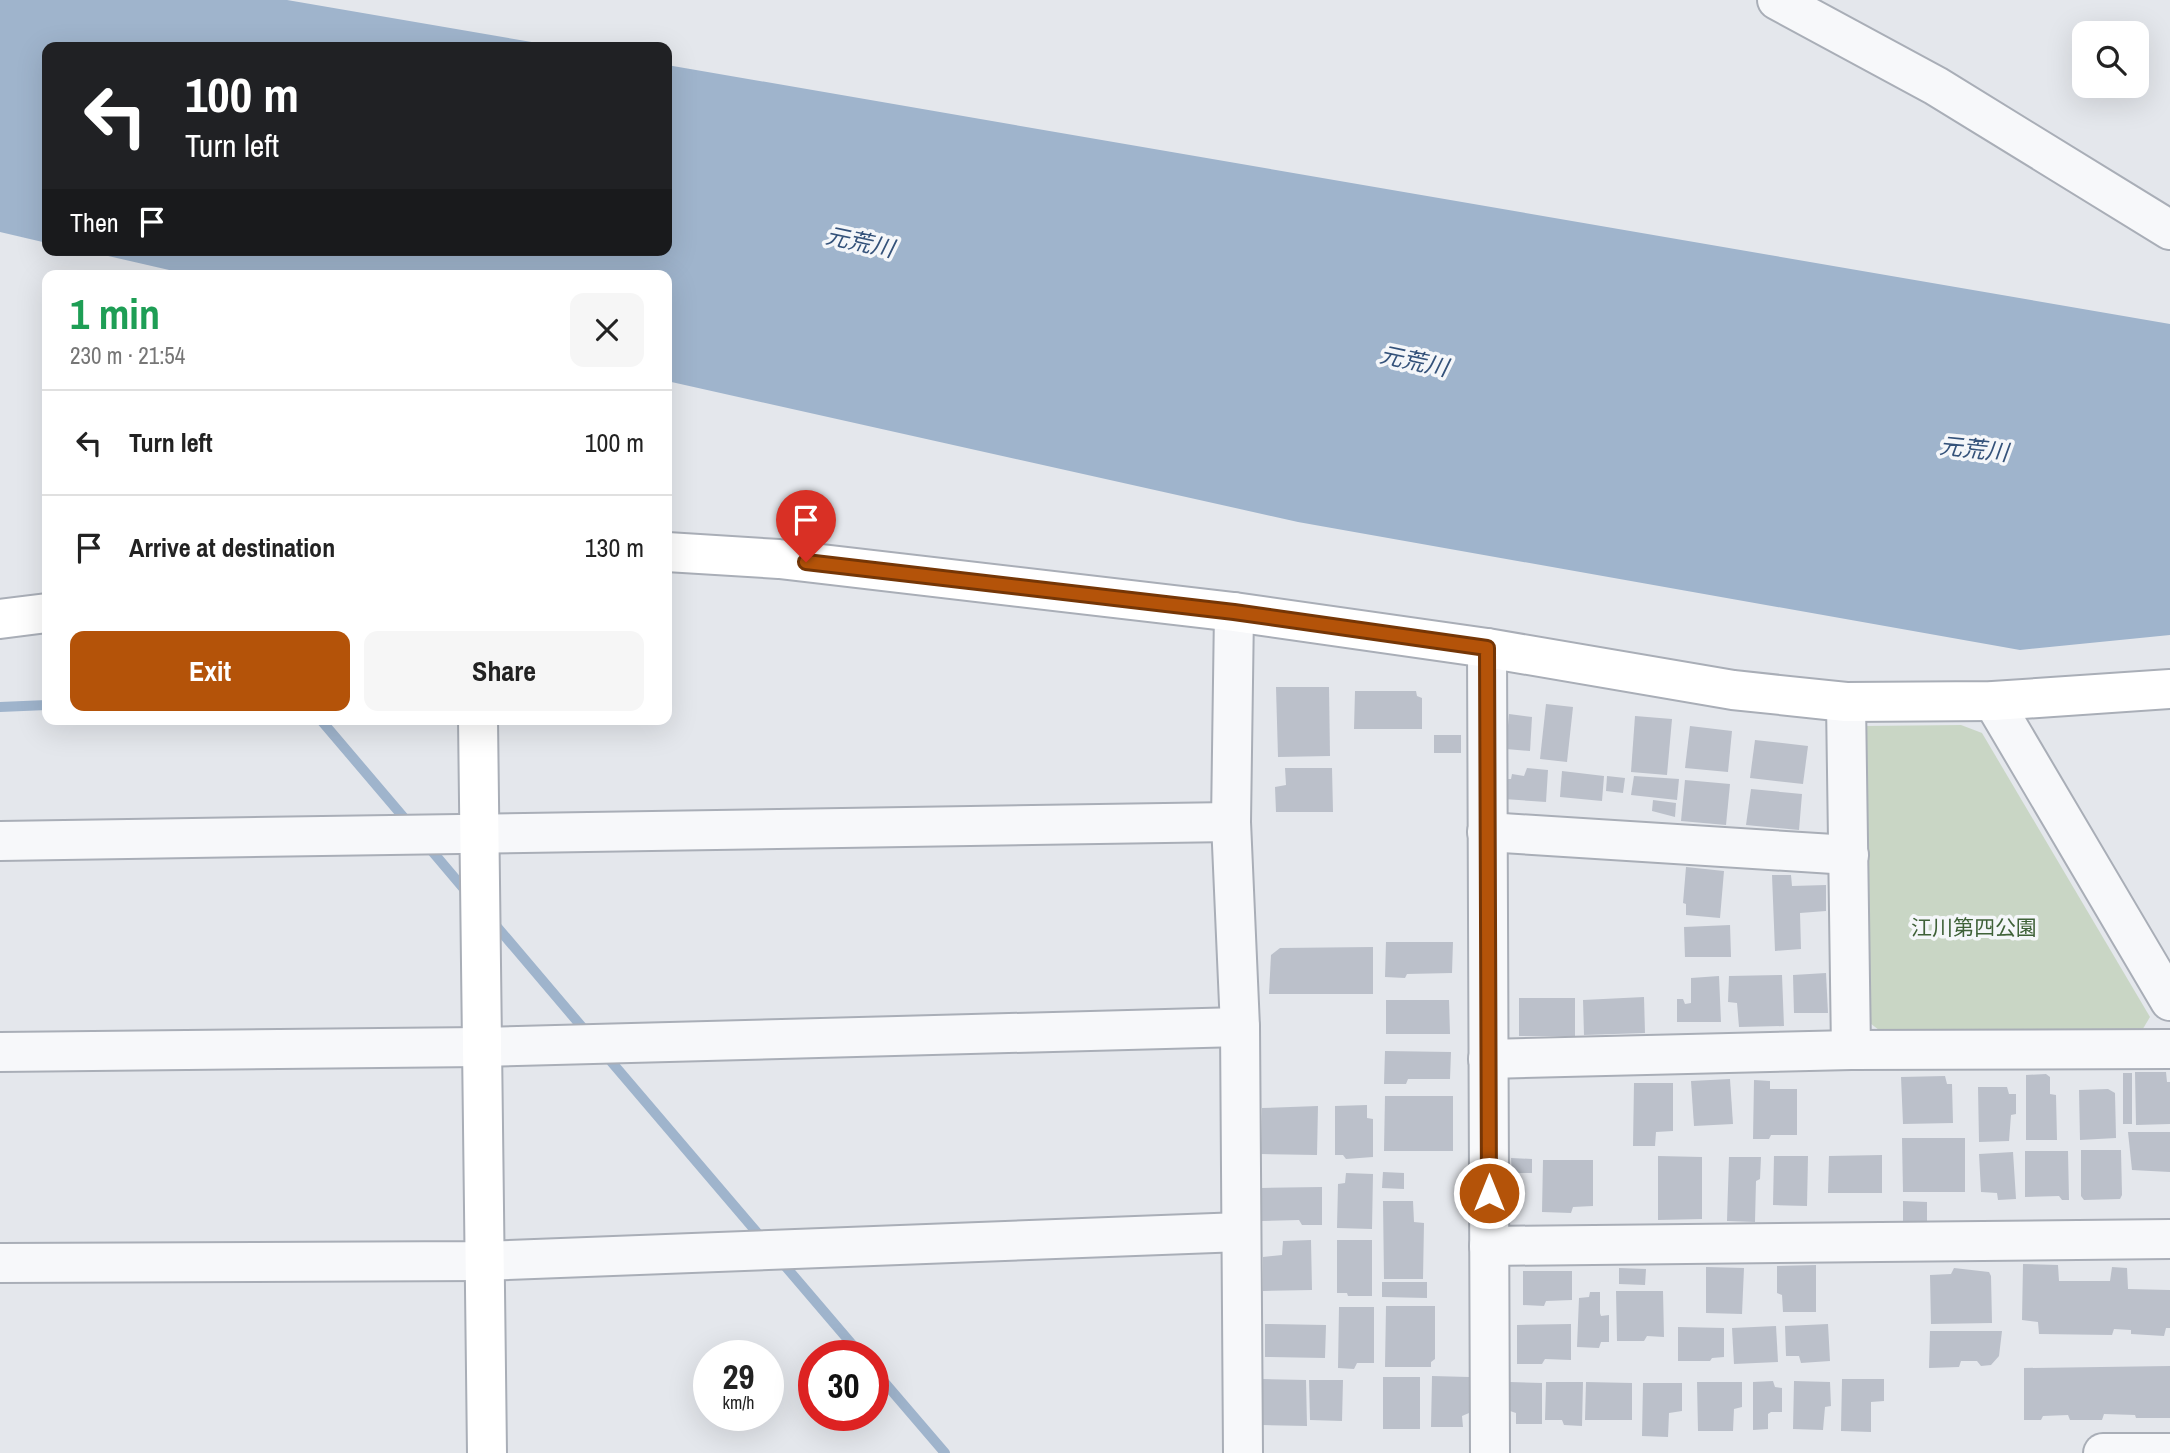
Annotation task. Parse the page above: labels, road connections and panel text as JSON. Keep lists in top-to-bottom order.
{
  "water": ["元荒川"],
  "parks": ["江川第四公園"],
  "page": {
    "turn": ["100 m", "Turn left"],
    "then": "Then",
    "heading": ["1 min", "230 m · 21:54"],
    "list": [
      {
        "name": "Turn left",
        "value": "100 m"
      },
      {
        "name": "Arrive at destination",
        "value": "130 m"
      }
    ],
    "buttons": ["Exit", "Share"],
    "speed": "29 km/h",
    "limit": "30"
  }
}
